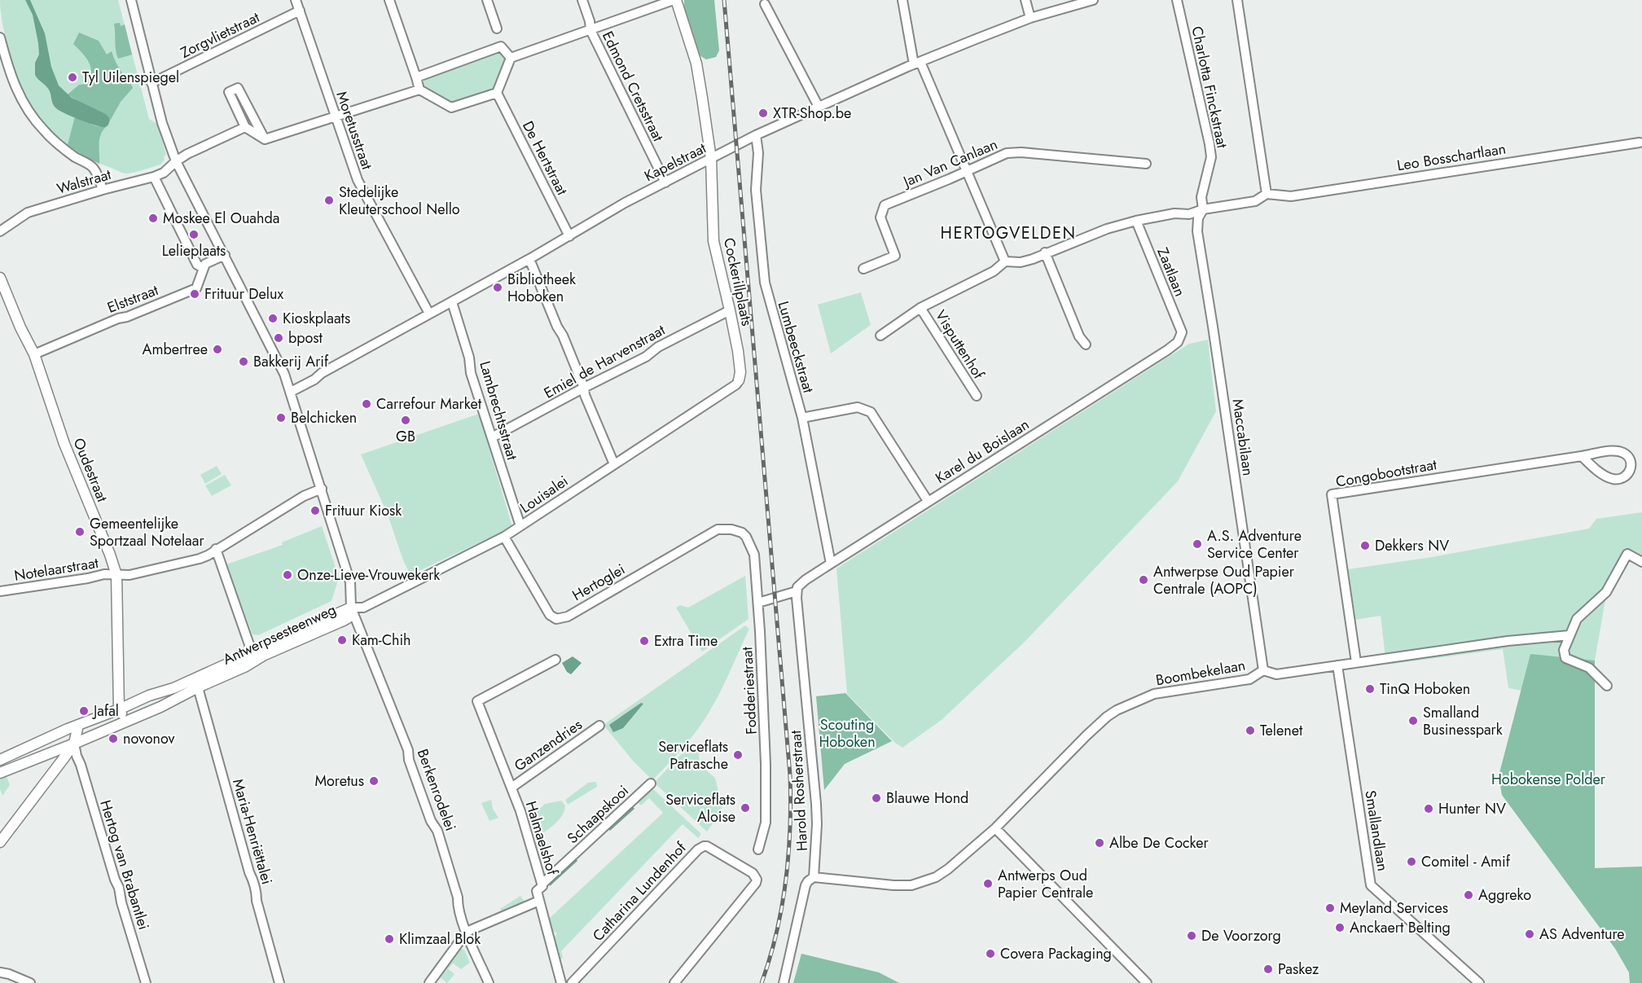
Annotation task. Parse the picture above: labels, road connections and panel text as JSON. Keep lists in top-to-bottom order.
{
  "streets": {
    "street": [
      "Zorgvlietstraat",
      "Edmond Cretsstraat",
      "Charlotta Finckstraat",
      "Moretusstraat",
      "Leo Bosschartlaan",
      "De Hertstraat",
      "Kapelstraat",
      "Jan Van Canlaan",
      "Walstraat",
      "Zaatlaan",
      "Cockerillplaats",
      "Elststraat",
      "Visputtenhof",
      "Lumbeeckstraat",
      "Emiel de Harvenstraat",
      "Lambrechtsstraat",
      "Maccabilaan",
      "Karel du Boislaan",
      "Oudestraat",
      "Congobootstraat",
      "Louisalei",
      "Notelaarstraat",
      "Hertoglei",
      "Antwerpsesteenweg",
      "Boombekelaan",
      "Fodderiestraat",
      "Ganzendries",
      "Berkenrodelei",
      "Harold Rosherstraat",
      "Schaapskooi",
      "Smallandlaan",
      "Maria-Henriëttalei",
      "Halmaelshof",
      "Hertog van Brabantlei",
      "Catharina Lundenhof"
    ]
  },
  "crossings": [
    ["Zorgvlietstraat", "Moretusstraat"],
    ["Edmond Cretsstraat", "Kapelstraat"],
    ["Charlotta Finckstraat", "Leo Bosschartlaan"],
    ["Charlotta Finckstraat", "Maccabilaan"],
    ["Moretusstraat", "Kapelstraat"],
    ["Leo Bosschartlaan", "Zaatlaan"],
    ["Leo Bosschartlaan", "Maccabilaan"],
    ["De Hertstraat", "Kapelstraat"],
    ["Kapelstraat", "Cockerillplaats"],
    ["Kapelstraat", "Lumbeeckstraat"],
    ["Kapelstraat", "Lambrechtsstraat"],
    ["Zaatlaan", "Karel du Boislaan"],
    ["Cockerillplaats", "Emiel de Harvenstraat"],
    ["Cockerillplaats", "Louisalei"],
    ["Elststraat", "Oudestraat"],
    ["Lumbeeckstraat", "Karel du Boislaan"],
    ["Emiel de Harvenstraat", "Lambrechtsstraat"],
    ["Lambrechtsstraat", "Louisalei"],
    ["Maccabilaan", "Boombekelaan"],
    ["Karel du Boislaan", "Harold Rosherstraat"],
    ["Oudestraat", "Notelaarstraat"],
    ["Oudestraat", "Antwerpsesteenweg"],
    ["Congobootstraat", "Boombekelaan"],
    ["Louisalei", "Hertoglei"],
    ["Louisalei", "Antwerpsesteenweg"],
    ["Louisalei", "Berkenrodelei"],
    ["Hertoglei", "Fodderiestraat"],
    ["Antwerpsesteenweg", "Berkenrodelei"],
    ["Antwerpsesteenweg", "Maria-Henriëttalei"],
    ["Antwerpsesteenweg", "Hertog van Brabantlei"],
    ["Boombekelaan", "Harold Rosherstraat"],
    ["Boombekelaan", "Smallandlaan"],
    ["Ganzendries", "Halmaelshof"],
    ["Schaapskooi", "Halmaelshof"]
  ],
  "districts": ["HERTOGVELDEN"],
  "parks": ["Scouting Hoboken", "Hobokense Polder"],
  "places": [
    "Tyl Uilenspiegel",
    "XTR-Shop.be",
    "Stedelijke Kleuterschool Nello",
    "Moskee El Ouahda",
    "Lelieplaats",
    "Bibliotheek Hoboken",
    "Frituur Delux",
    "Kioskplaats",
    "bpost",
    "Ambertree",
    "Bakkerij Arif",
    "Carrefour Market",
    "Belchicken",
    "GB",
    "Frituur Kiosk",
    "Gemeentelijke Sportzaal Notelaar",
    "A.S. Adventure Service Center",
    "Dekkers NV",
    "Onze-Lieve-Vrouwekerk",
    "Antwerpse Oud Papier Centrale (AOPC)",
    "Kam-Chih",
    "Extra Time",
    "TinQ Hoboken",
    "Jafal",
    "Smalland Businesspark",
    "Telenet",
    "novonov",
    "Serviceflats Patrasche",
    "Moretus",
    "Blauwe Hond",
    "Serviceflats Aloise",
    "Hunter NV",
    "Albe De Cocker",
    "Comitel - Amif",
    "Antwerps Oud Papier Centrale",
    "Aggreko",
    "Meyland Services",
    "Anckaert Belting",
    "AS Adventure",
    "De Voorzorg",
    "Klimzaal Blok",
    "Covera Packaging",
    "Paskez"
  ]
}
